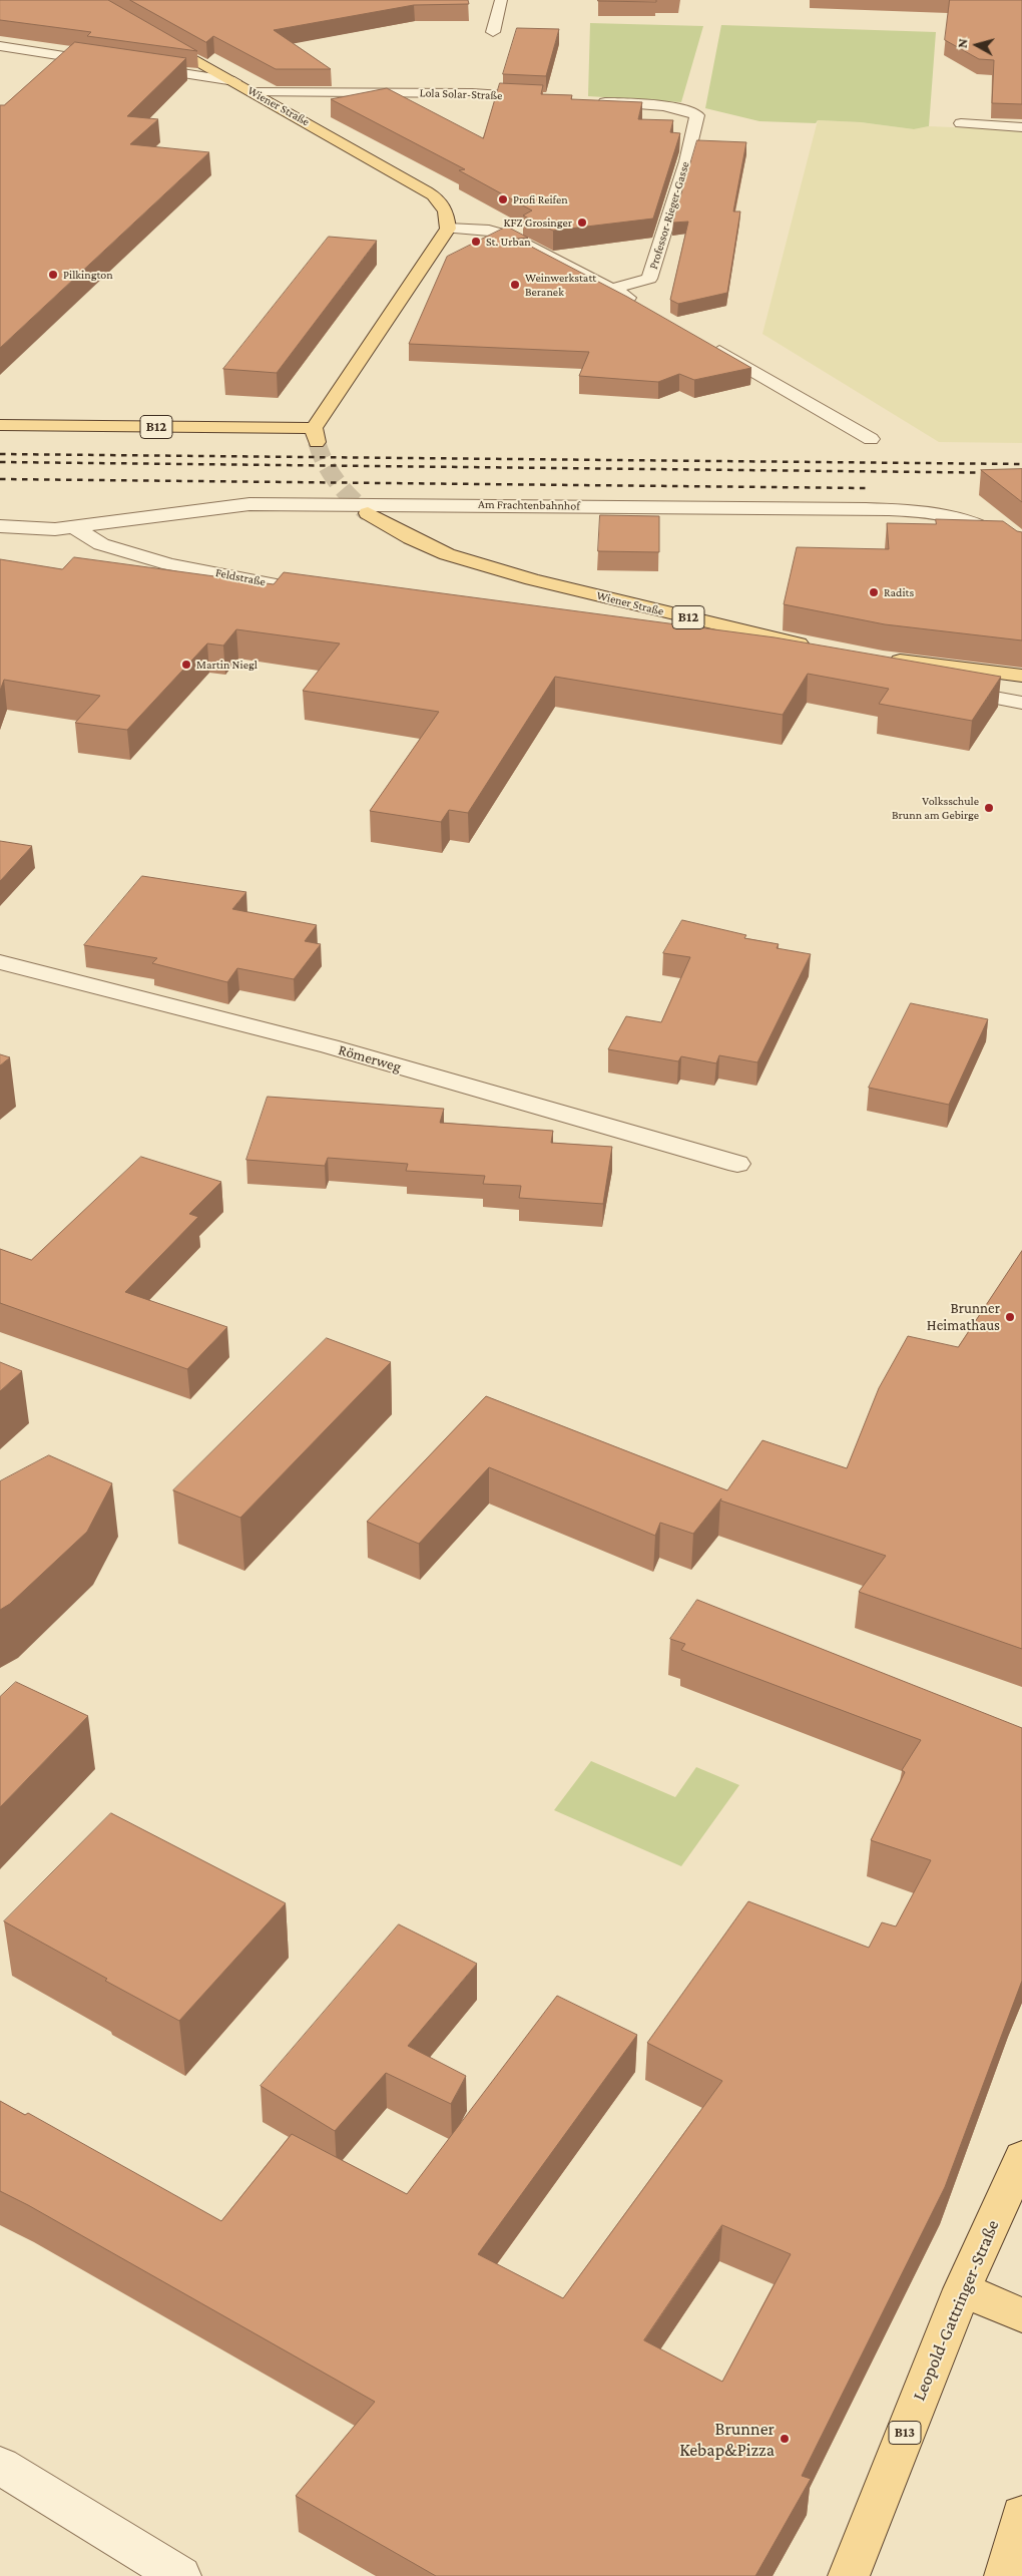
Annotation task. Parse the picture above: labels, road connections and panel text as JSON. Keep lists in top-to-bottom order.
{
  "streets": {
    "main road": [
      "Wiener Straße",
      "B12",
      "Leopold-Gattringer-Straße",
      "B13"
    ],
    "street": [
      "Lola Solar-Straße",
      "Professor-Rieger-Gasse",
      "Am Frachtenbahnhof",
      "Feldstraße",
      "Römerweg"
    ]
  },
  "crossings": [
    ["Lola Solar-Straße", "Wiener Straße"],
    ["Wiener Straße", "B12"],
    ["Am Frachtenbahnhof", "Feldstraße"]
  ],
  "places": [
    "Profi Reifen",
    "KFZ Grosinger",
    "St. Urban",
    "Pilkington",
    "Weinwerkstatt Beranek",
    "Radits",
    "Martin Niegl",
    "Volksschule Brunn am Gebirge",
    "Brunner Heimathaus",
    "Brunner Kebap&Pizza"
  ],
  "north": "left"
}
